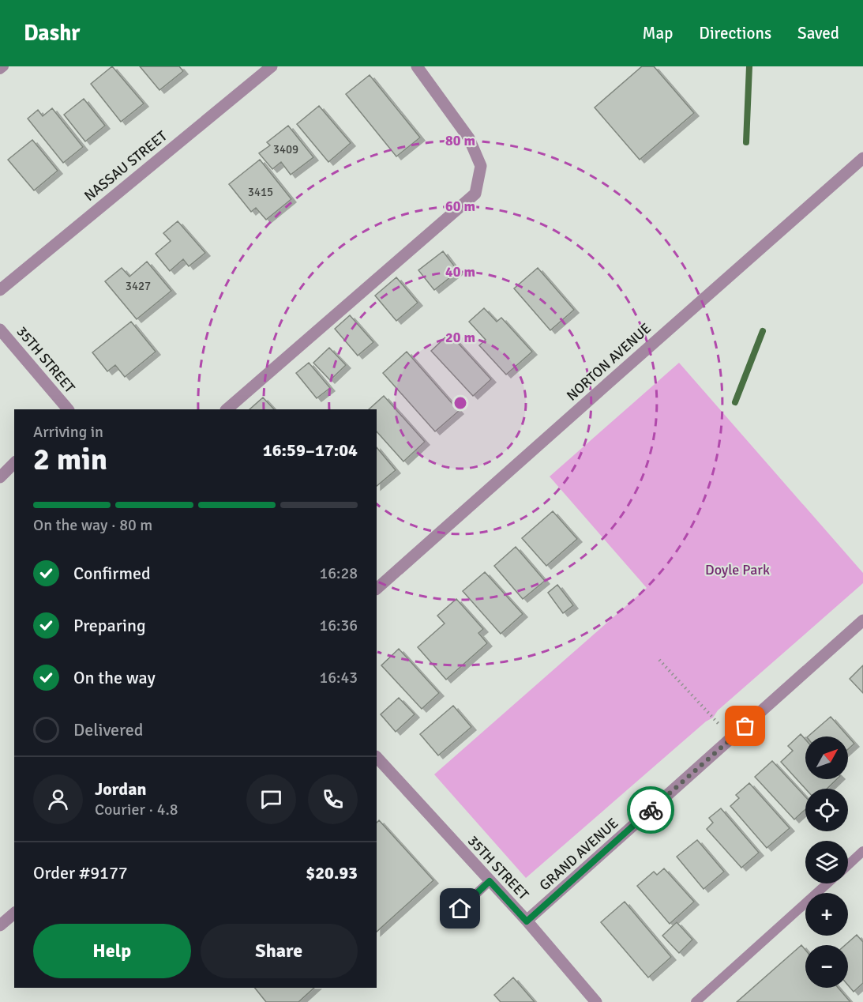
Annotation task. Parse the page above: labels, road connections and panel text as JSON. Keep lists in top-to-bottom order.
{
  "streets": {
    "street": [
      "NASSAU STREET",
      "35TH STREET",
      "NORTON AVENUE",
      "GRAND AVENUE"
    ]
  },
  "crossings": [
    ["35TH STREET", "GRAND AVENUE"]
  ],
  "parks": ["Doyle Park"],
  "house_numbers": ["3409", "3415", "3427"],
  "north": "top right",
  "page": {
    "header": "Dashr",
    "nav": ["Map", "Directions", "Saved"],
    "heading": ["2 min", "Arriving in", "16:59–17:04"],
    "panel": [
      "Jordan",
      "Courier · 4.8",
      "Order #9177",
      "$20.93"
    ],
    "bar": "On the way · 80 m",
    "list": [
      ["Confirmed", "16:28"],
      ["Preparing", "16:36"],
      ["On the way", "16:43"],
      "Delivered"
    ],
    "map_buttons": ["+", "−"],
    "buttons": ["Help", "Share"]
  },
  "rings": [
    "80 m",
    "60 m",
    "40 m",
    "20 m"
  ]
}
